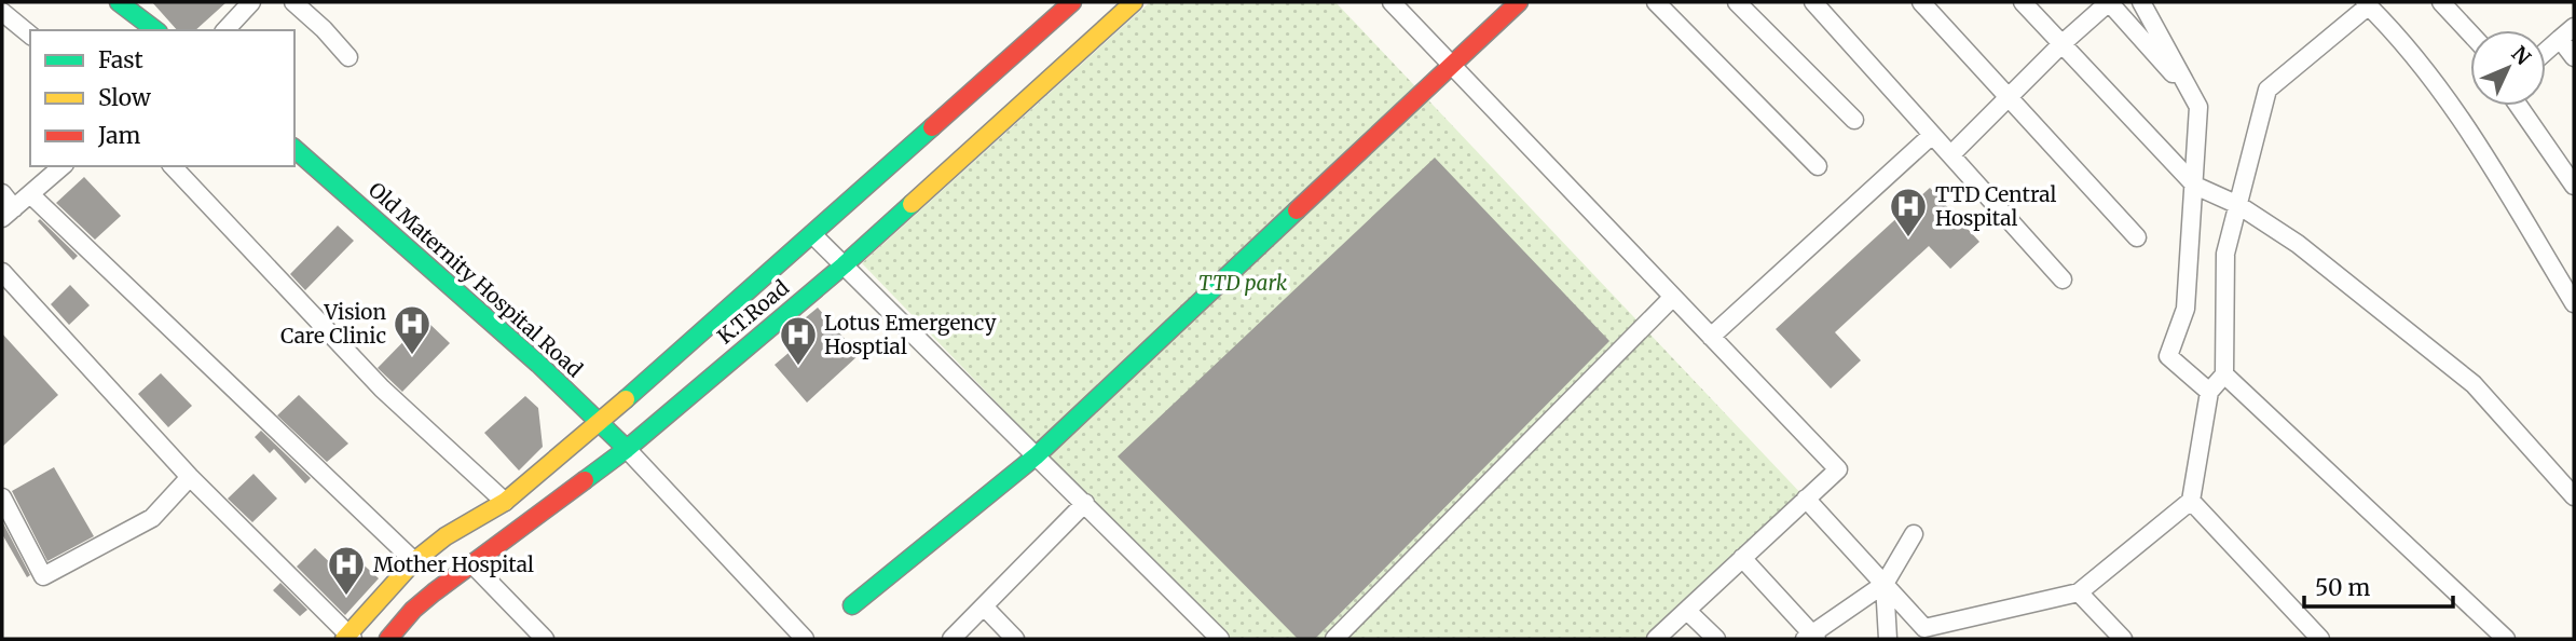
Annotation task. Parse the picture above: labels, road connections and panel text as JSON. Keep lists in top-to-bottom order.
{
  "streets": {
    "main road": ["Old Maternity Hospital Road", "K.T.Road"]
  },
  "crossings": [
    ["Old Maternity Hospital Road", "K.T.Road"]
  ],
  "parks": ["TTD park"],
  "places": {
    "hospital": [
      "TTD Central Hospital",
      "Vision Care Clinic",
      "Lotus Emergency Hosptial",
      "Mother Hospital"
    ]
  },
  "legend": ["Fast", "Slow", "Jam"],
  "scale_bar": "50 m",
  "north": "top right"
}
